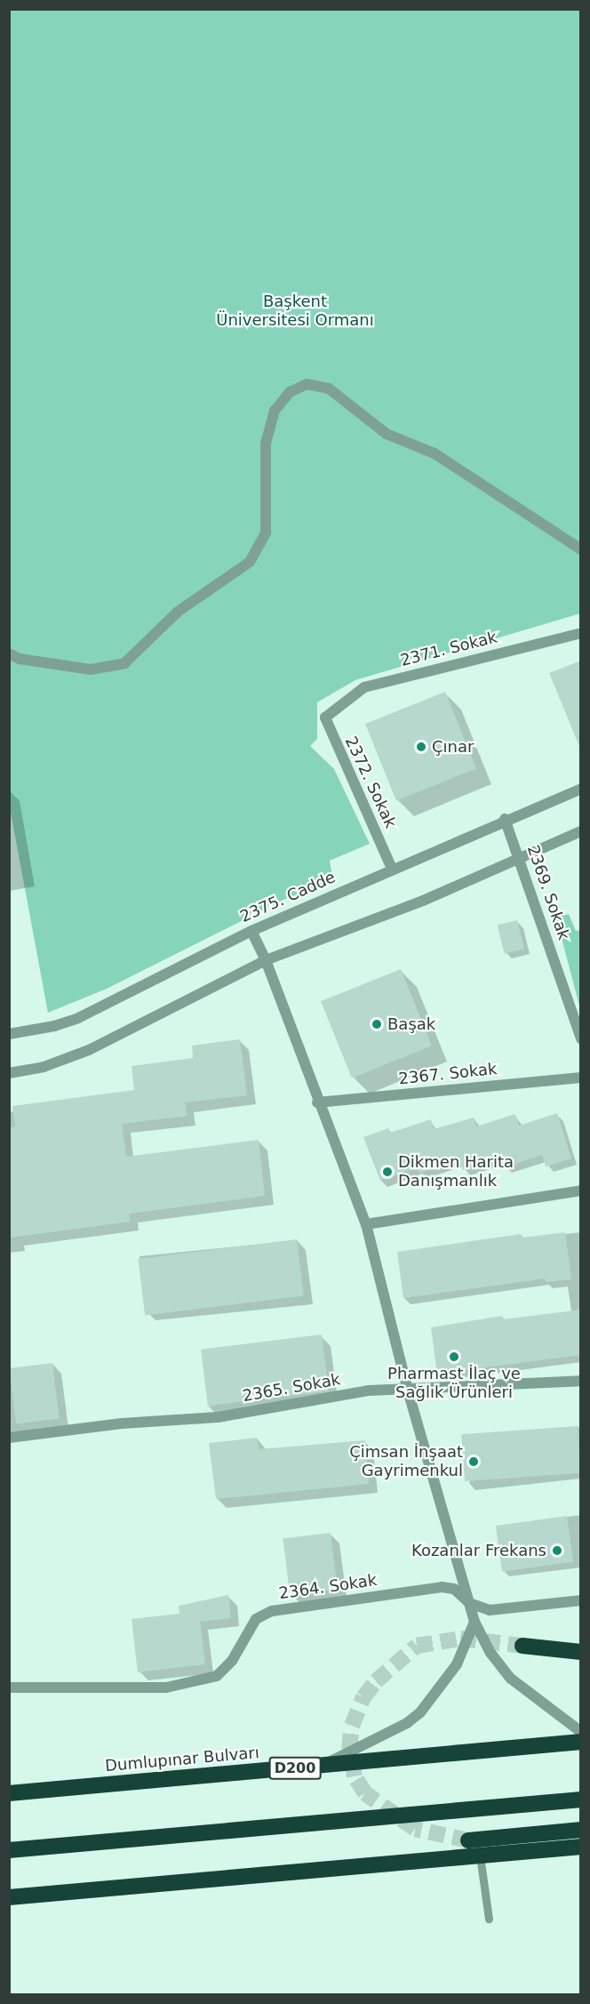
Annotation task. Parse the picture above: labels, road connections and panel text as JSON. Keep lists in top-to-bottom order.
{
  "streets": {
    "highway": ["Dumlupınar Bulvarı", "D200"],
    "street": [
      "2371. Sokak",
      "2372. Sokak",
      "2369. Sokak",
      "2375. Cadde",
      "2367. Sokak",
      "2365. Sokak",
      "2364. Sokak"
    ]
  },
  "crossings": [
    ["2371. Sokak", "2372. Sokak"],
    ["2372. Sokak", "2375. Cadde"],
    ["2369. Sokak", "2375. Cadde"]
  ],
  "parks": ["Başkent Üniversitesi Ormanı"],
  "places": [
    "Çınar",
    "Başak",
    "Dikmen Harita Danışmanlık",
    "Pharmast İlaç ve Sağlık Ürünleri",
    "Çimsan İnşaat Gayrimenkul",
    "Kozanlar Frekans"
  ]
}
